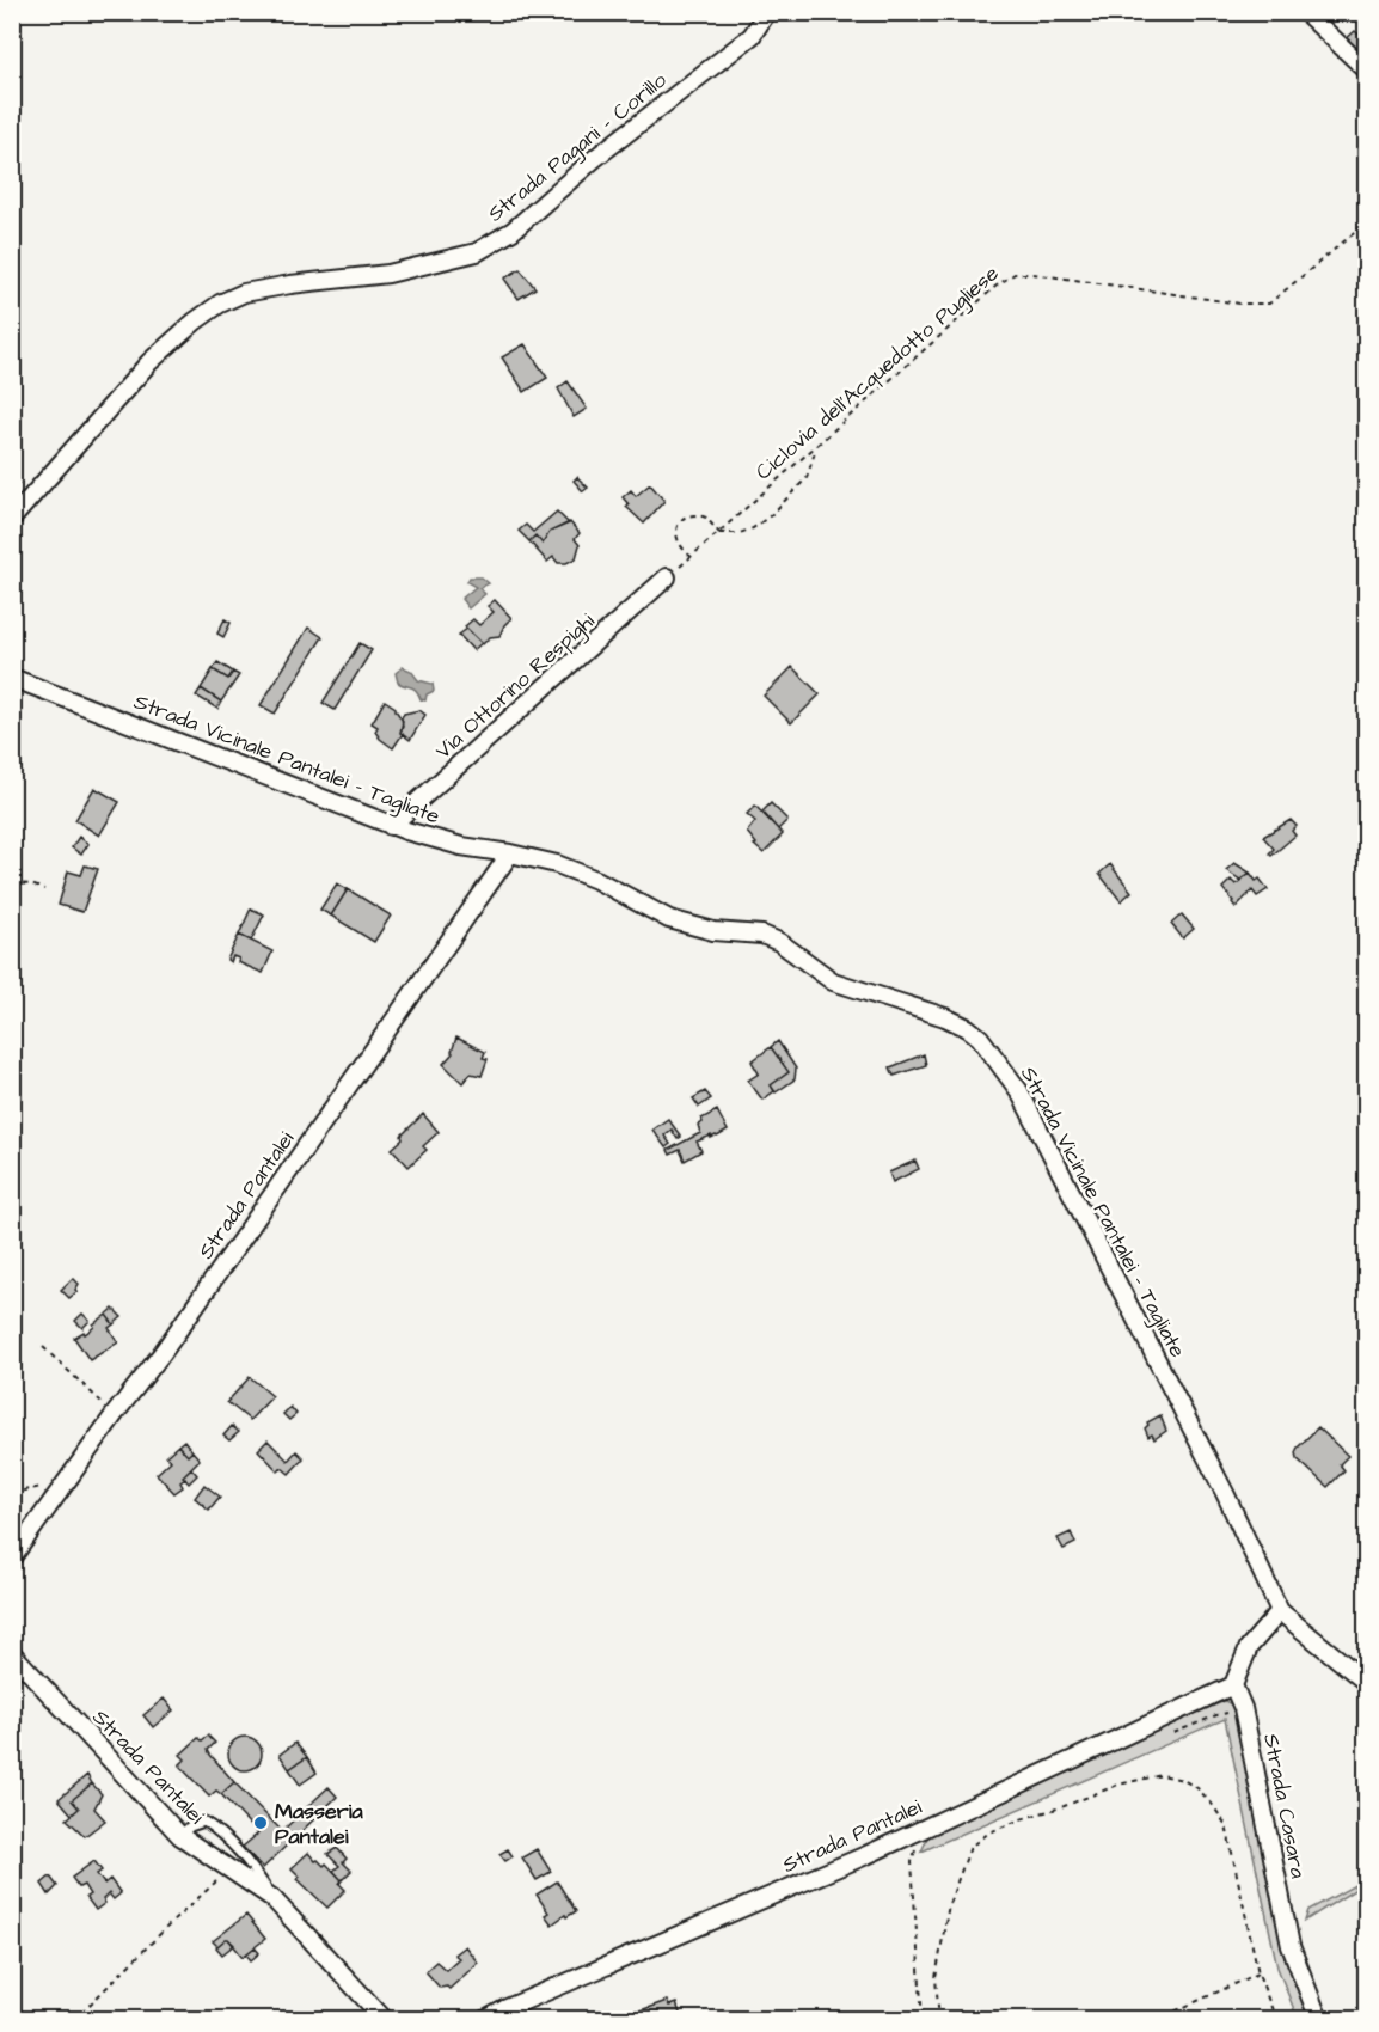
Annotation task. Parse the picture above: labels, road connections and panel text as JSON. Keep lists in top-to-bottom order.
{
  "streets": {
    "street": [
      "Strada Pagani - Corillo",
      "Via Ottorino Respighi",
      "Strada Vicinale Pantalei - Tagliate",
      "Strada Pantalei",
      "Strada Casara"
    ],
    "path": ["Ciclovia dell'Acquedotto Pugliese"]
  },
  "crossings": [
    ["Ciclovia dell'Acquedotto Pugliese", "Via Ottorino Respighi"],
    ["Via Ottorino Respighi", "Strada Vicinale Pantalei - Tagliate"],
    ["Strada Vicinale Pantalei - Tagliate", "Strada Pantalei"],
    ["Strada Pantalei", "Strada Casara"]
  ],
  "places": ["Masseria Pantalei"]
}
